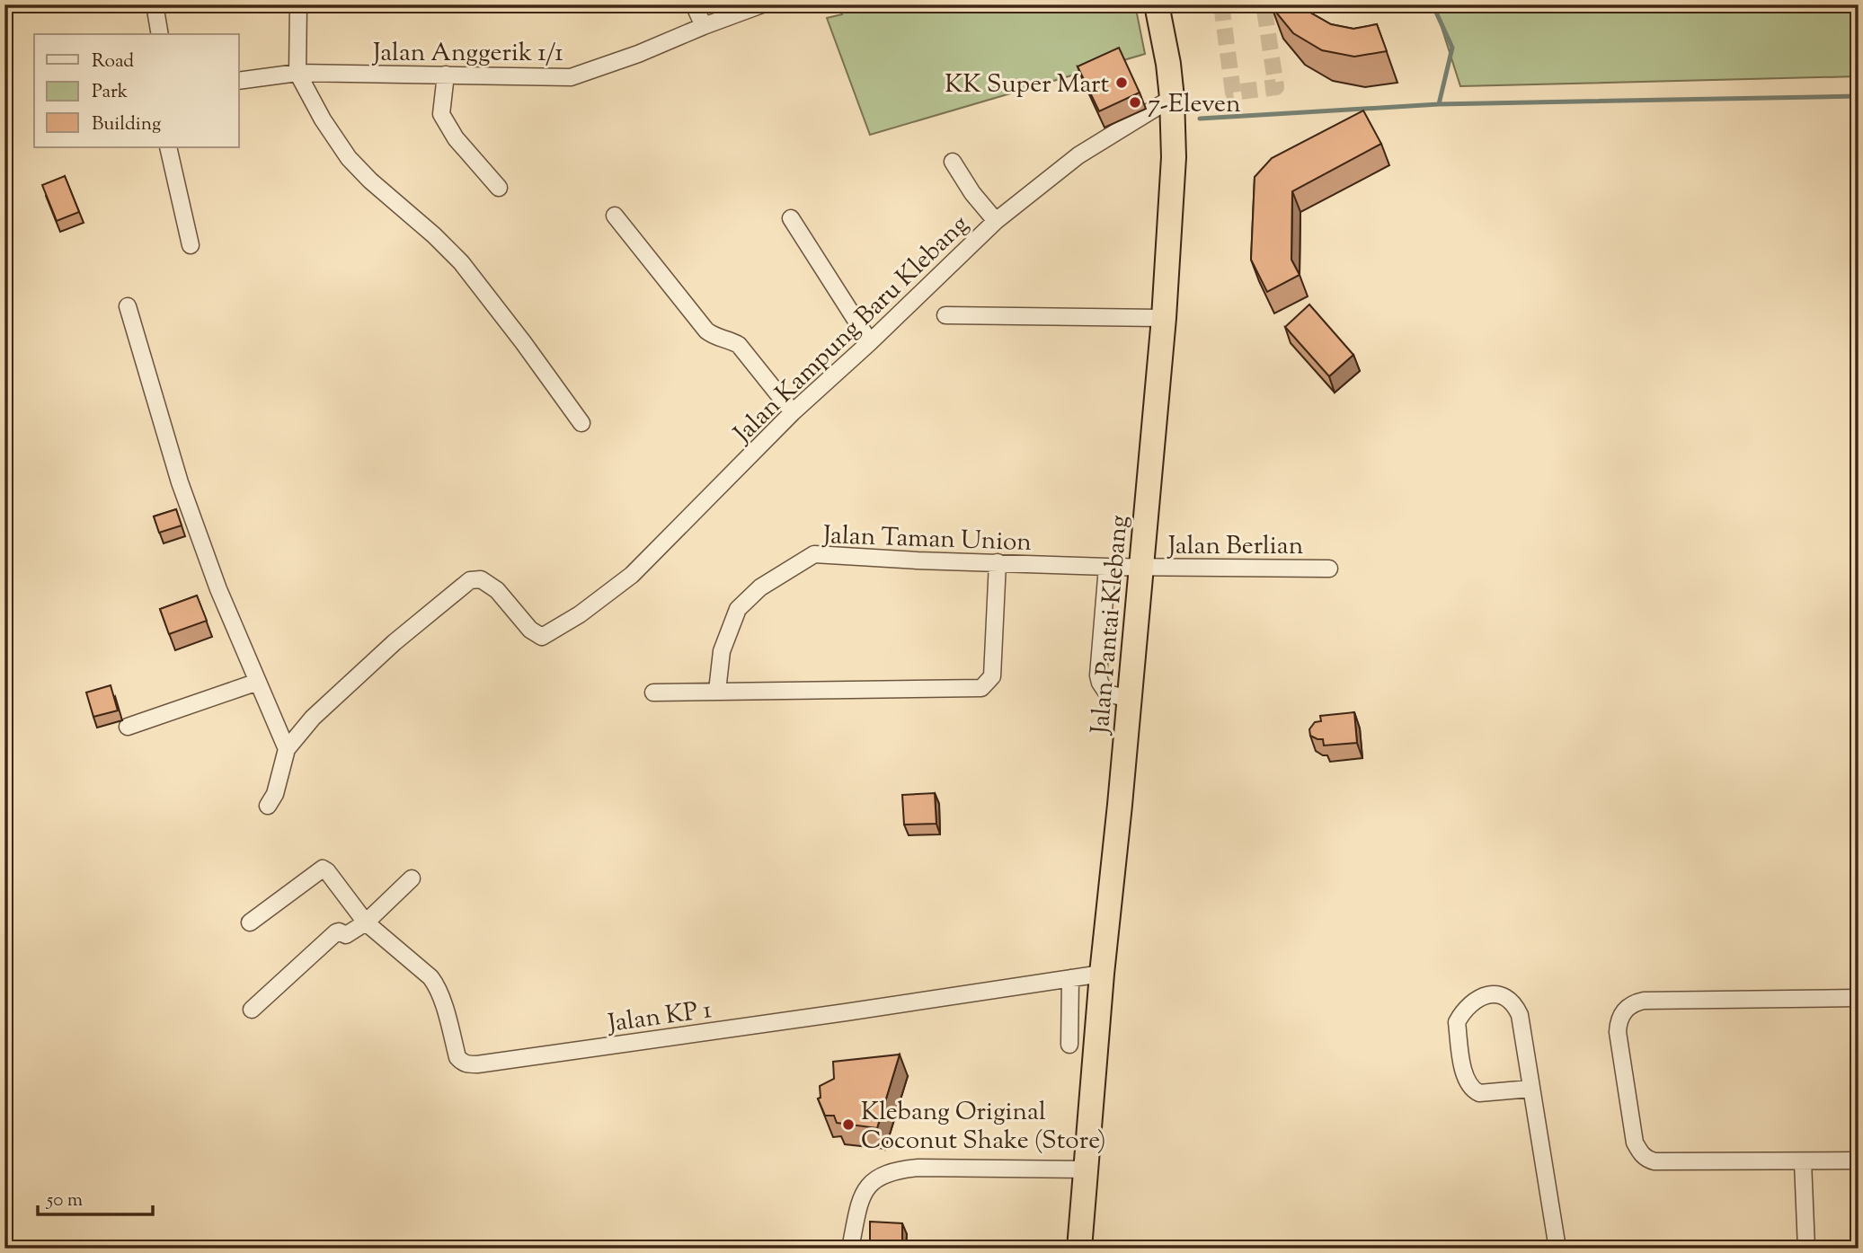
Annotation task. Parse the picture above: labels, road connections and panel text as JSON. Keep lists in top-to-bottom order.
{
  "streets": {
    "highway": ["Jalan Pantai Klebang"],
    "street": [
      "Jalan Anggerik 1/1",
      "Jalan Kampung Baru Klebang",
      "Jalan Taman Union",
      "Jalan Berlian",
      "Jalan KP 1"
    ]
  },
  "crossings": [
    ["Jalan Kampung Baru Klebang", "Jalan Pantai Klebang"],
    ["Jalan Taman Union", "Jalan Berlian"],
    ["Jalan Taman Union", "Jalan Pantai Klebang"],
    ["Jalan Berlian", "Jalan Pantai Klebang"],
    ["Jalan Pantai Klebang", "Jalan KP 1"]
  ],
  "places": ["KK Super Mart", "7-Eleven", "Klebang Original Coconut Shake (Store)"],
  "legend": ["Road", "Park", "Building"],
  "scale_bar": "50 m"
}
